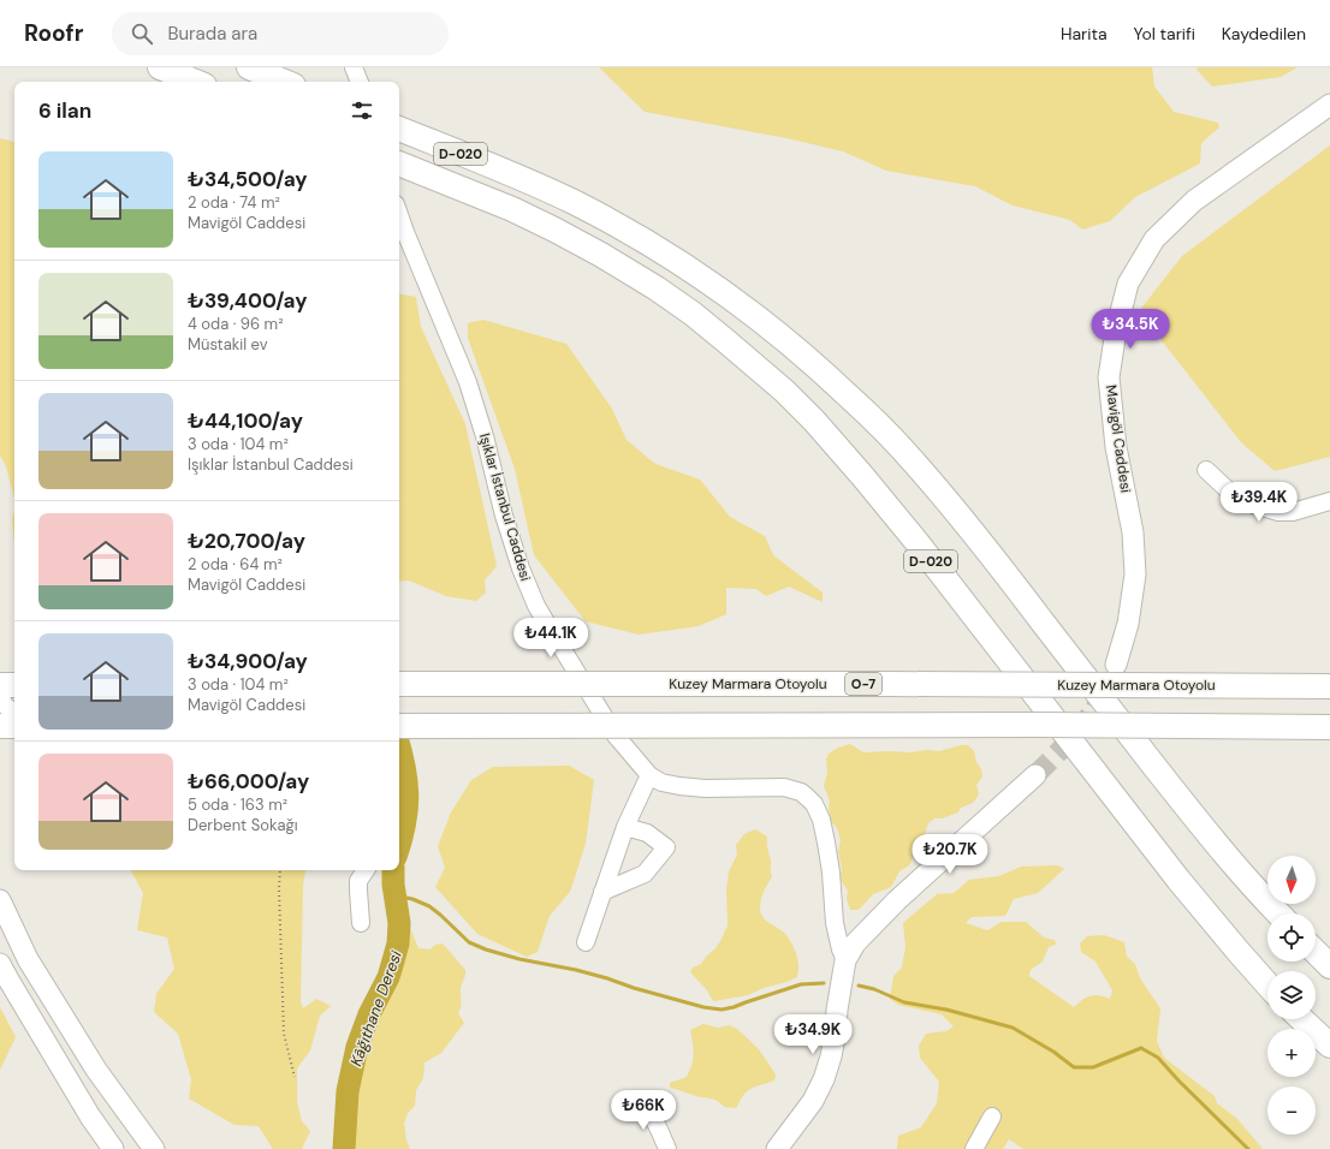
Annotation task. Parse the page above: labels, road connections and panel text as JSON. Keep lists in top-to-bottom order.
{
  "streets": {
    "highway": ["D-020", "Kuzey Marmara Otoyolu", "O-7"],
    "main road": ["Mavigöl Caddesi"],
    "street": ["Işıklar İstanbul Caddesi"]
  },
  "water": ["Kâğıthane Deresi"],
  "north": "bottom",
  "page": {
    "header": "Roofr",
    "search": "Burada ara",
    "nav": ["Harita", "Yol tarifi", "Kaydedilen"],
    "heading": "6 ilan",
    "list": [
      {
        "name": "₺34,500/ay",
        "note": "2 oda · 74 m² · Mavigöl Caddesi"
      },
      {
        "name": "₺39,400/ay",
        "note": "4 oda · 96 m² · Müstakil ev"
      },
      {
        "name": "₺44,100/ay",
        "note": "3 oda · 104 m² · Işıklar İstanbul Caddesi"
      },
      {
        "name": "₺20,700/ay",
        "note": "2 oda · 64 m² · Mavigöl Caddesi"
      },
      {
        "name": "₺34,900/ay",
        "note": "3 oda · 104 m² · Mavigöl Caddesi"
      },
      {
        "name": "₺66,000/ay",
        "note": "5 oda · 163 m² · Derbent Sokağı"
      }
    ],
    "price": [
      "₺34.5K",
      "₺39.4K",
      "₺44.1K",
      "₺20.7K",
      "₺34.9K",
      "₺66K"
    ],
    "map_buttons": ["+", "−"]
  }
}
